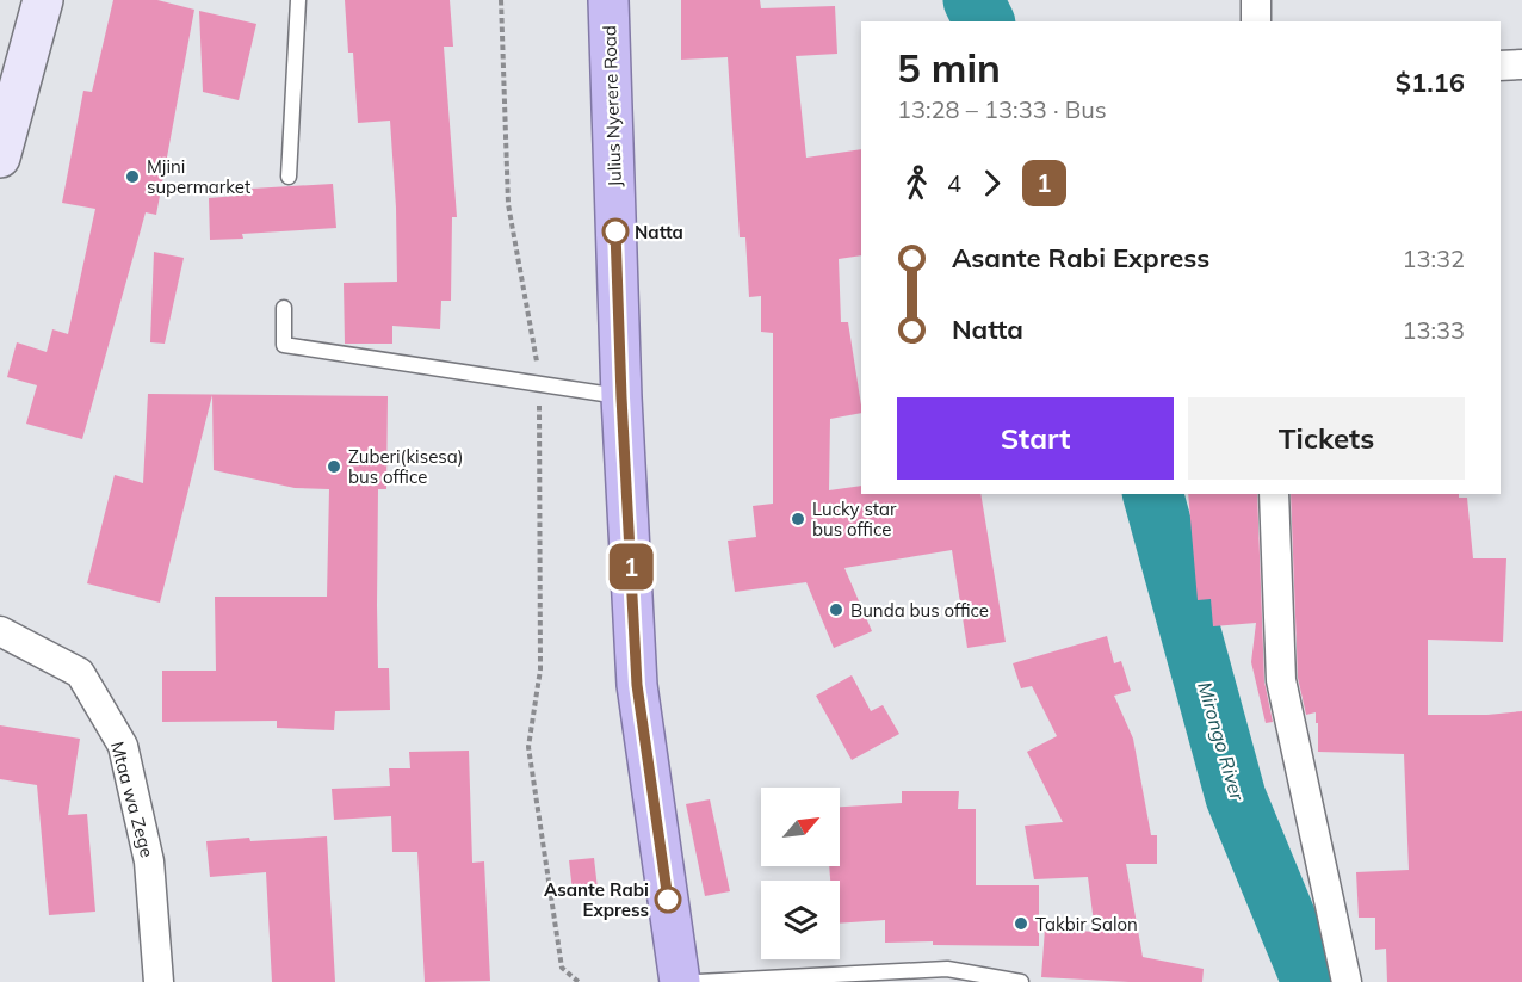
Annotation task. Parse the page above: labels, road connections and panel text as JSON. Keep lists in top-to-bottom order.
{
  "streets": {
    "highway": ["Julius Nyerere Road"],
    "street": ["Mtaa wa Zege"]
  },
  "water": ["Mirongo River"],
  "places": [
    "Mjini supermarket",
    "Natta",
    "Zuberi(kisesa) bus office",
    "Lucky star bus office",
    "Bunda bus office",
    "Asante Rabi Express",
    "Takbir Salon"
  ],
  "lines": ["bus line 1"],
  "north": "top right",
  "page": {
    "on_map": "1",
    "heading": ["5 min", "13:28 – 13:33 · Bus", "$1.16"],
    "legs": ["4", "1"],
    "list": [
      {
        "name": "Asante Rabi Express",
        "value": "13:32"
      },
      {
        "name": "Natta",
        "value": "13:33"
      }
    ],
    "buttons": ["Start", "Tickets"]
  }
}
